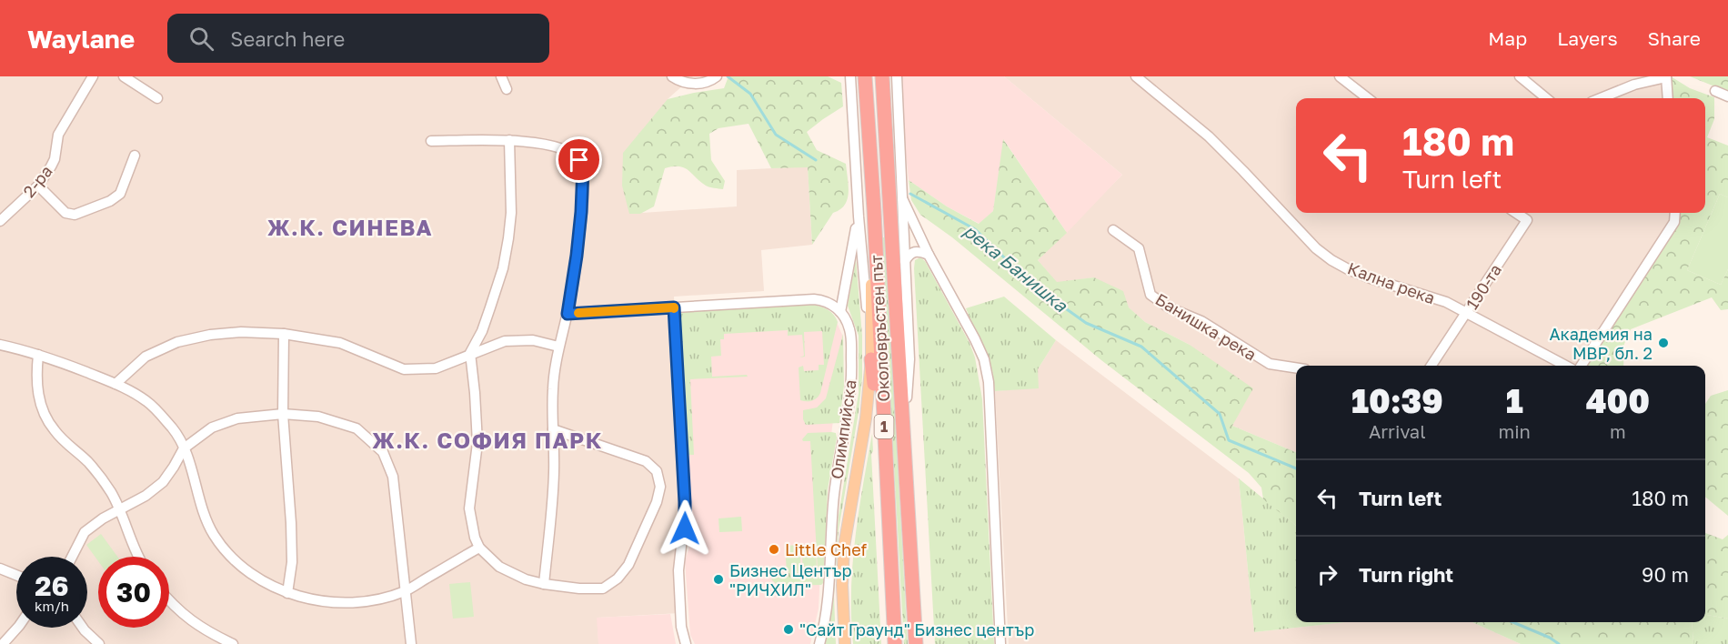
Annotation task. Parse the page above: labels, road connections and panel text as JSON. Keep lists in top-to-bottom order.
{
  "streets": {
    "highway": ["Околовръстен път", "1"],
    "street": [
      "2-ра",
      "Кална река",
      "190-та",
      "Банишка река",
      "Олимпийска"
    ]
  },
  "crossings": [
    ["Кална река", "190-та"]
  ],
  "districts": ["Ж.К. СИНЕВА", "Ж.К. СОФИЯ ПАРК"],
  "water": ["река Банишка"],
  "places": [
    "Академия на МВР, бл. 2",
    "Little Chef",
    "Бизнес Център \"РИЧХИЛ\"",
    "\"Сайт Граунд\" Бизнес център"
  ],
  "page": {
    "header": "Waylane",
    "search": "Search here",
    "nav": ["Map", "Layers", "Share"],
    "turn": ["180 m", "Turn left"],
    "eta": [
      "10:39",
      "Arrival",
      "1",
      "min",
      "400",
      "m"
    ],
    "list": [
      {
        "name": "Turn left",
        "value": "180 m"
      },
      {
        "name": "Turn right",
        "value": "90 m"
      }
    ],
    "speed": "26 km/h",
    "limit": "30"
  }
}
